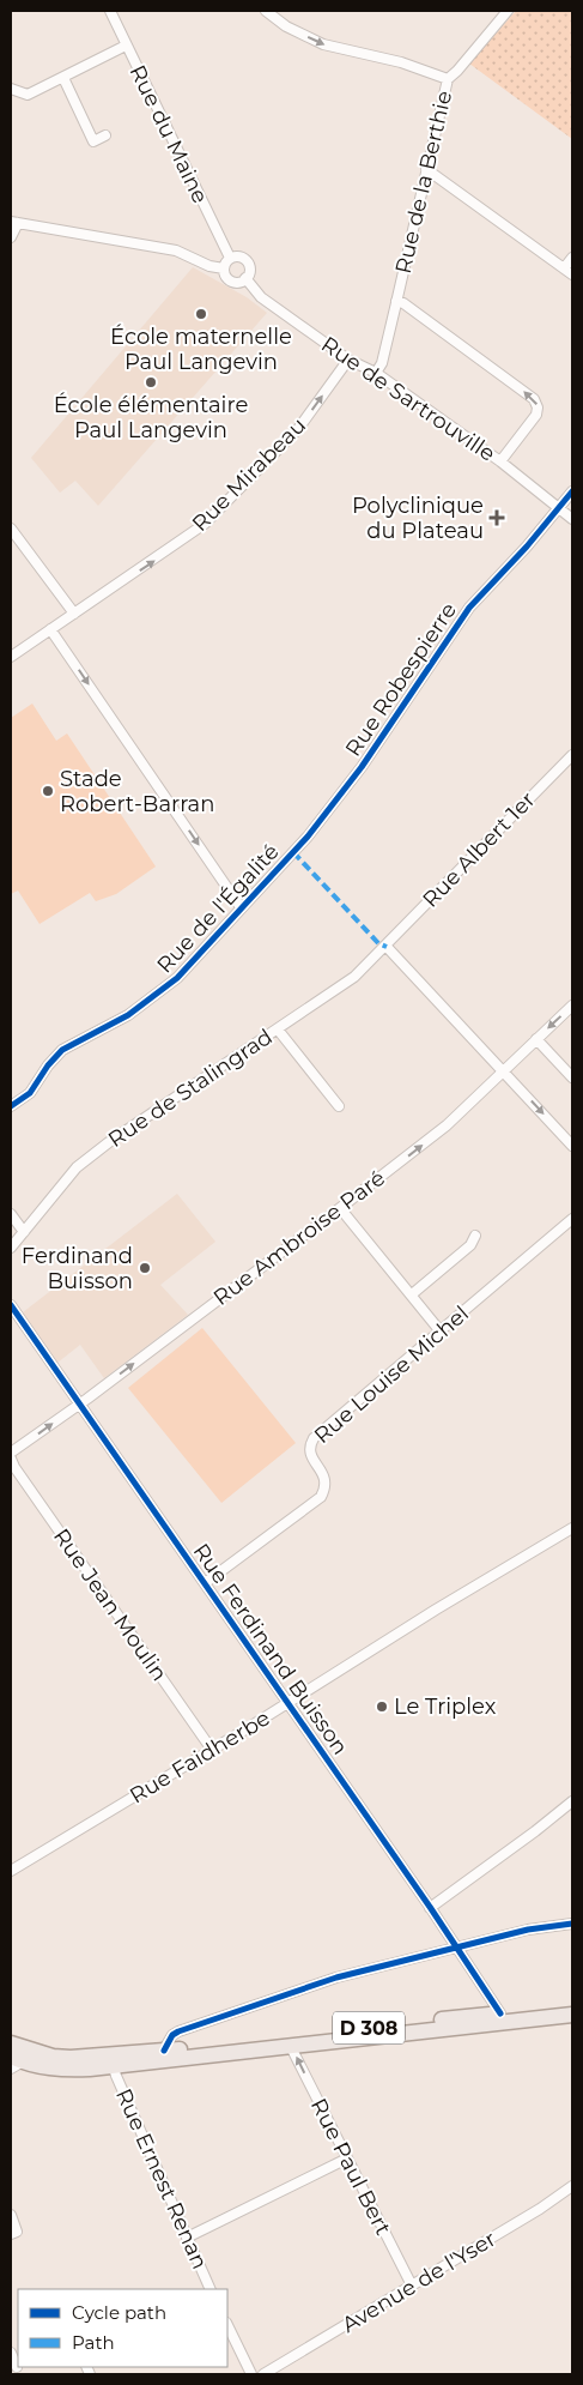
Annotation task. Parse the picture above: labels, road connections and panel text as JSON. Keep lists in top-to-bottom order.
{
  "streets": {
    "main road": ["D 308"],
    "street": [
      "Rue du Maine",
      "Rue de la Berthie",
      "Rue de Sartrouville",
      "Rue Mirabeau",
      "Rue Robespierre",
      "Rue Albert 1er",
      "Rue de l'Égalité",
      "Rue de Stalingrad",
      "Rue Ambroise Paré",
      "Rue Louise Michel",
      "Rue Jean Moulin",
      "Rue Ferdinand Buisson",
      "Rue Faidherbe",
      "Rue Paul Bert",
      "Rue Ernest Renan",
      "Avenue de l'Yser"
    ]
  },
  "crossings": [
    ["Rue du Maine", "Rue de Sartrouville"],
    ["Rue de la Berthie", "Rue de Sartrouville"],
    ["Rue de Sartrouville", "Rue Mirabeau"],
    ["Rue de Sartrouville", "Rue Robespierre"],
    ["Rue Robespierre", "Rue de l'Égalité"],
    ["Rue Albert 1er", "Rue de Stalingrad"],
    ["Rue Ambroise Paré", "Rue Ferdinand Buisson"],
    ["Rue Louise Michel", "Rue Ferdinand Buisson"],
    ["Rue Jean Moulin", "Rue Faidherbe"],
    ["Rue Ferdinand Buisson", "Rue Faidherbe"],
    ["Rue Ferdinand Buisson", "D 308"],
    ["D 308", "Rue Paul Bert"],
    ["D 308", "Rue Ernest Renan"],
    ["Rue Paul Bert", "Avenue de l'Yser"]
  ],
  "one_way": ["Rue Mirabeau", "Rue Ambroise Paré", "Rue Paul Bert"],
  "places": {
    "other": [
      "École maternelle Paul Langevin",
      "École élémentaire Paul Langevin",
      "Stade Robert-Barran",
      "Ferdinand Buisson",
      "Le Triplex"
    ],
    "health": ["Polyclinique du Plateau"]
  },
  "legend": ["Cycle path", "Path"]
}
